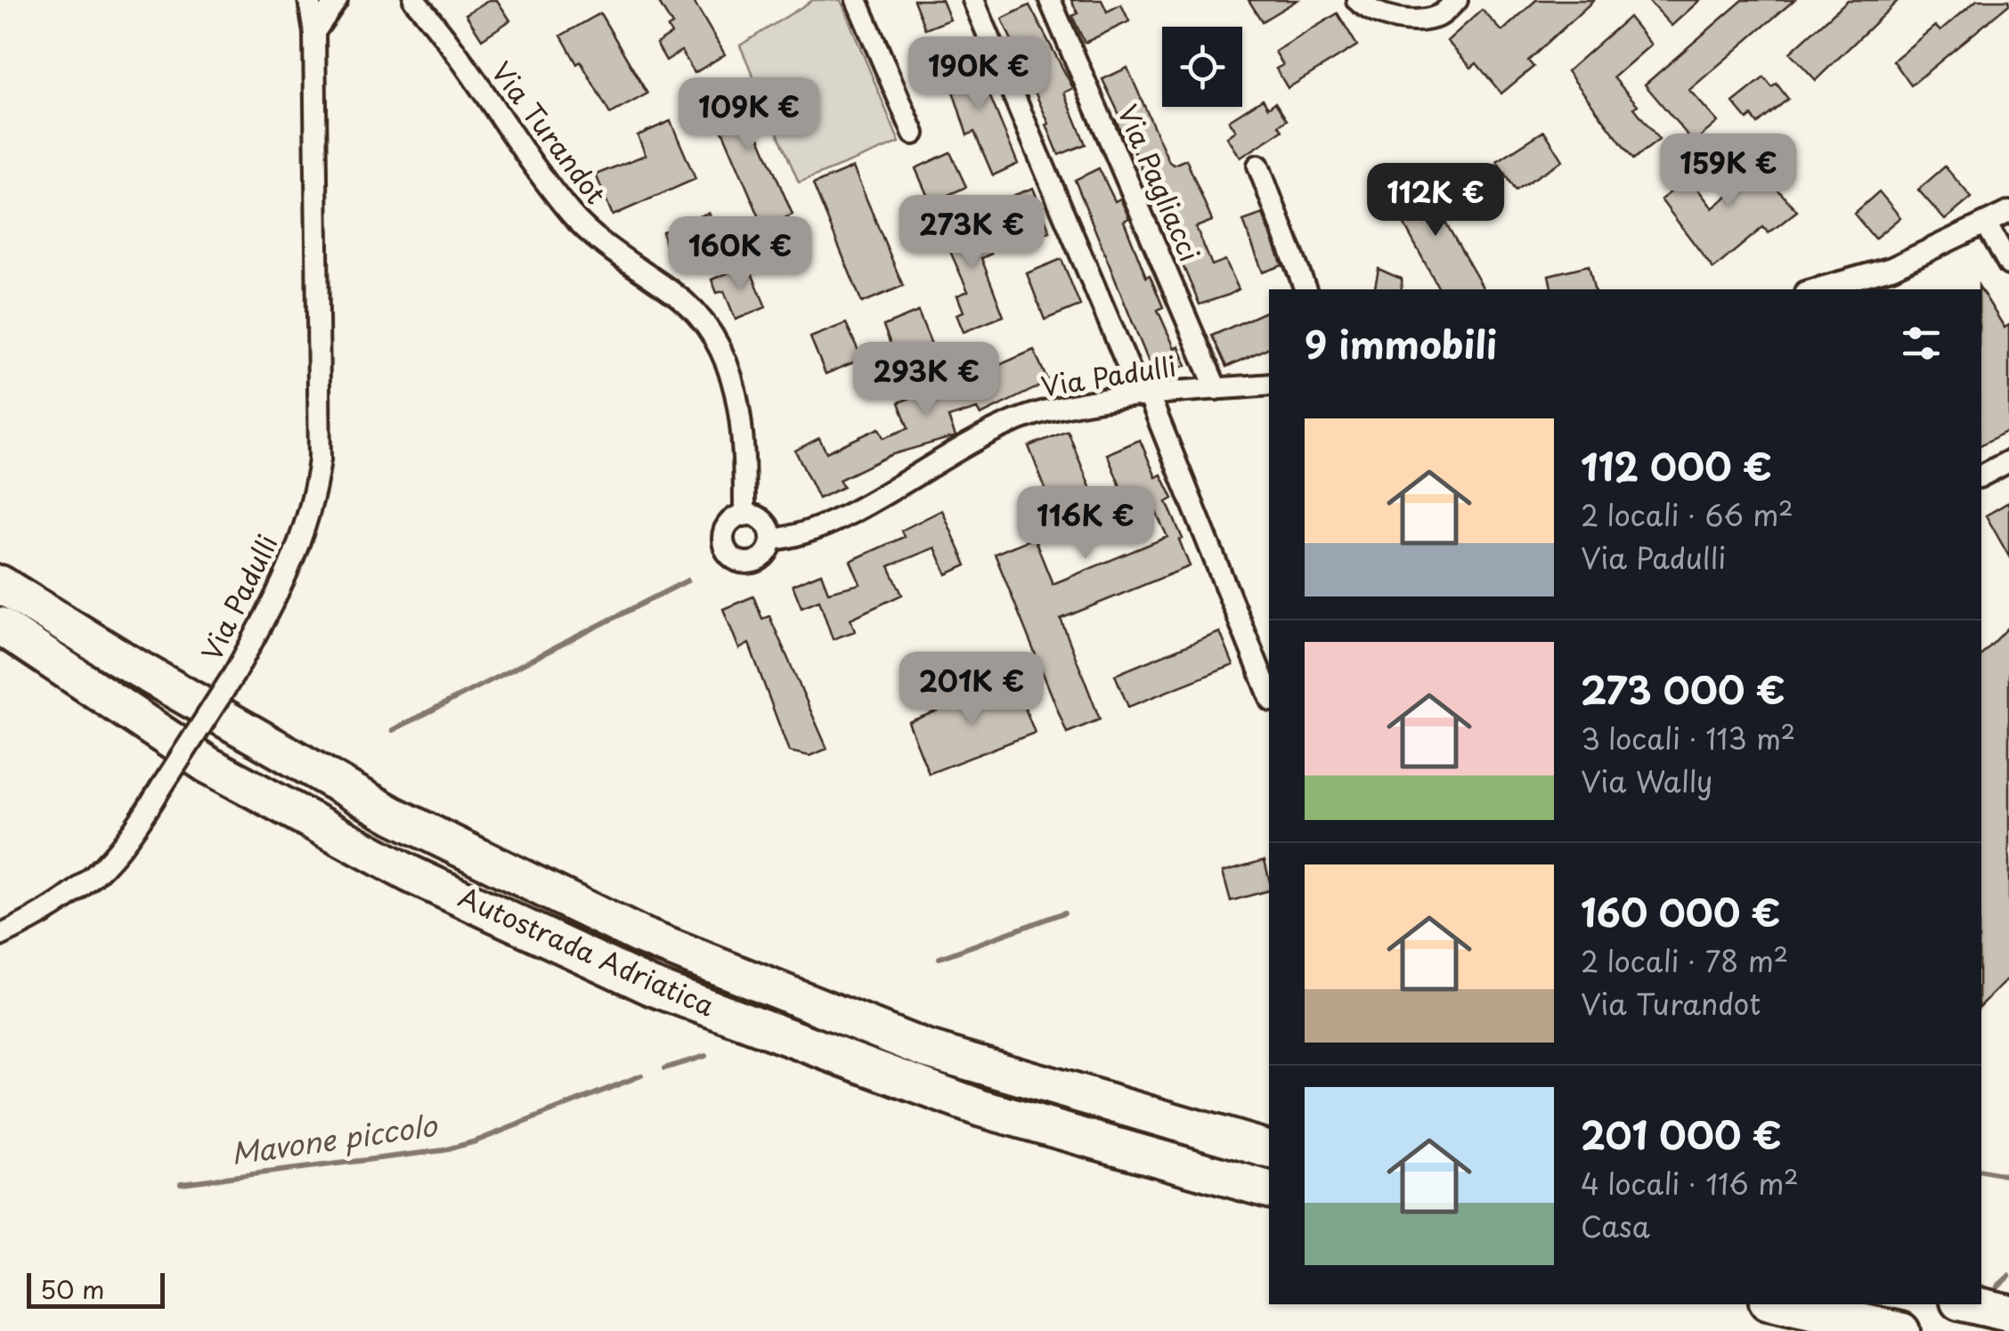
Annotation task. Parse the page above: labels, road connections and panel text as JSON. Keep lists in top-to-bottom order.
{
  "streets": {
    "highway": ["Autostrada Adriatica"],
    "street": ["Via Turandot", "Via Pagliacci", "Via Padulli"]
  },
  "crossings": [
    ["Via Turandot", "Via Padulli"],
    ["Via Pagliacci", "Via Padulli"]
  ],
  "water": ["Mavone piccolo"],
  "scale_bar": "50 m",
  "page": {
    "price": [
      "190K €",
      "109K €",
      "159K €",
      "112K €",
      "273K €",
      "160K €",
      "293K €",
      "116K €",
      "201K €"
    ],
    "heading": "9 immobili",
    "list": [
      {
        "name": "112 000 €",
        "note": "2 locali · 66 m² · Via Padulli"
      },
      {
        "name": "273 000 €",
        "note": "3 locali · 113 m² · Via Wally"
      },
      {
        "name": "160 000 €",
        "note": "2 locali · 78 m² · Via Turandot"
      },
      {
        "name": "201 000 €",
        "note": "4 locali · 116 m² · Casa"
      }
    ],
    "scale": "50 m"
  }
}
